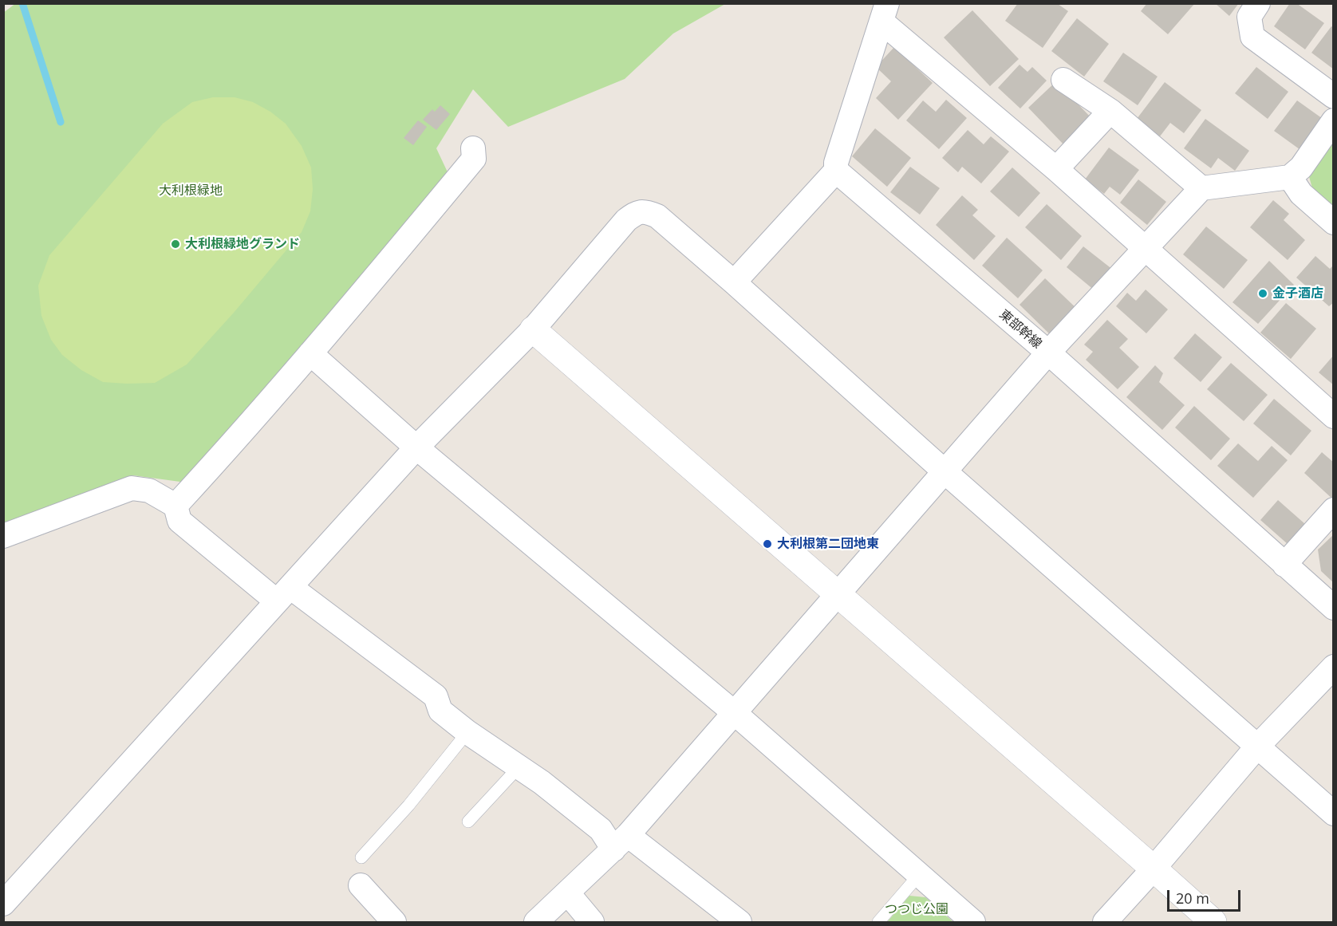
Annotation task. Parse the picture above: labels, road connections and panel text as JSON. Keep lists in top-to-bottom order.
{
  "streets": {
    "street": ["東部幹線"]
  },
  "parks": ["大利根緑地", "つつじ公園"],
  "places": ["大利根緑地グランド", "金子酒店", "大利根第二団地東"],
  "scale_bar": "20 m"
}
